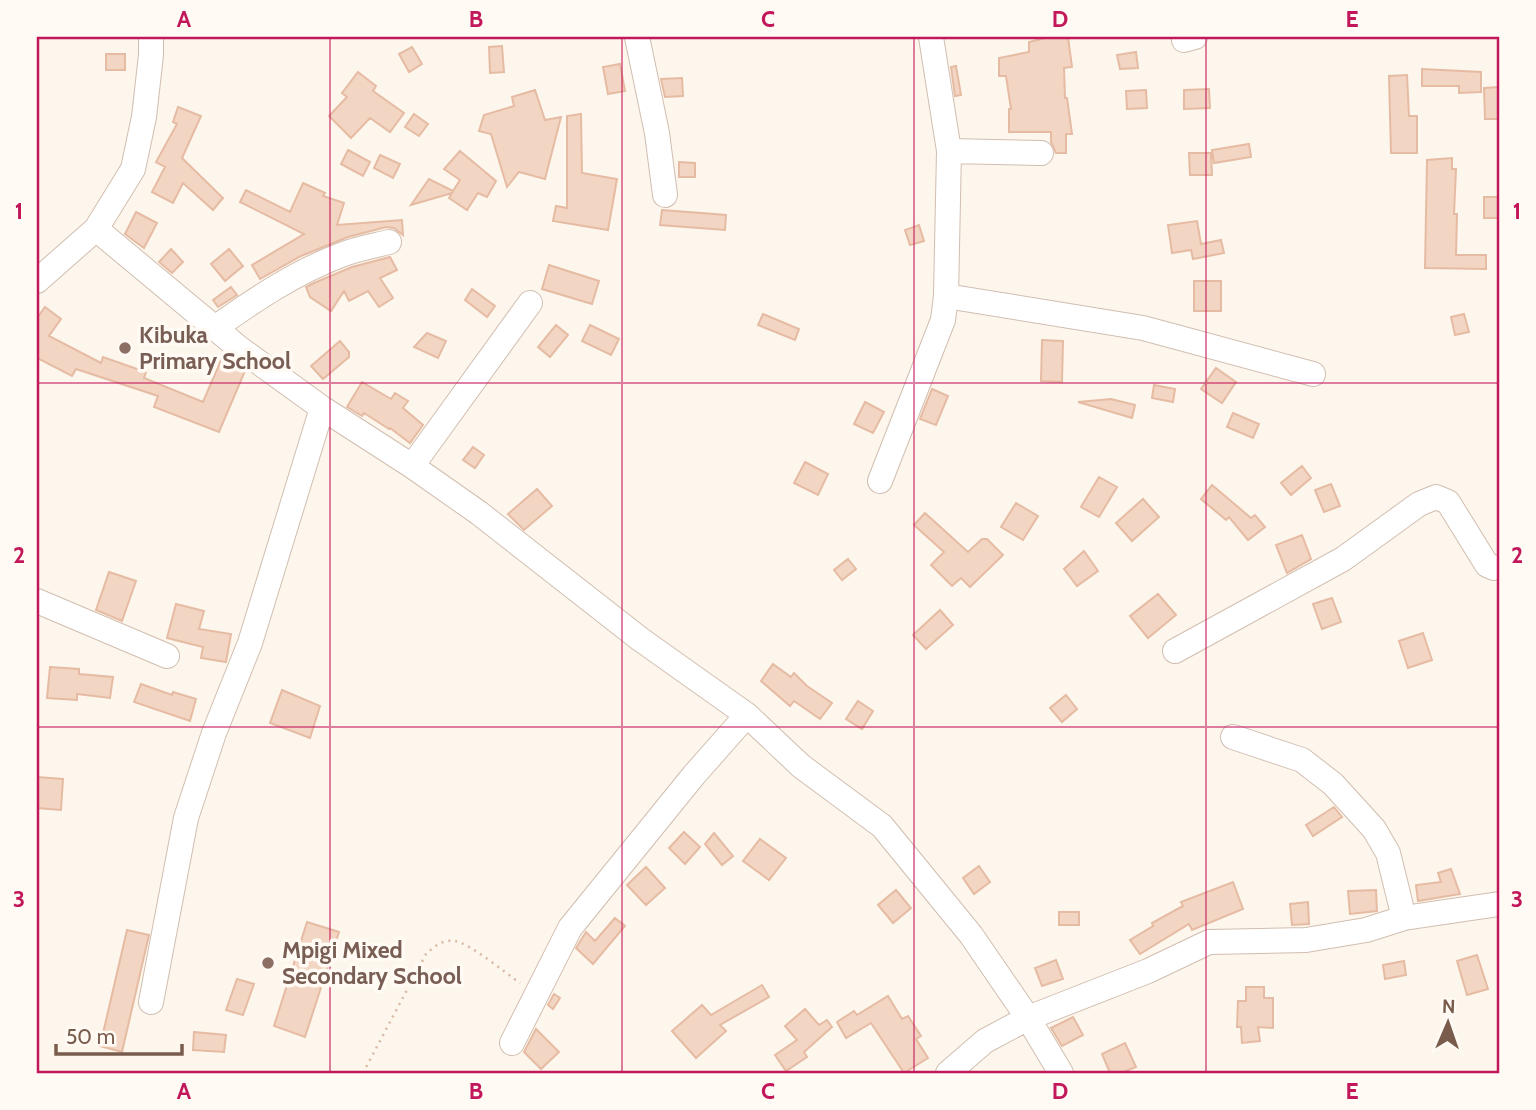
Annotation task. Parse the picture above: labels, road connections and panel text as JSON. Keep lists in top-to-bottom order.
{
  "places": ["Kibuka Primary School", "Mpigi Mixed Secondary School"],
  "scale_bar": "50 m",
  "north": "top",
  "grid": {
    "columns": [
      "A",
      "B",
      "C",
      "D",
      "E"
    ],
    "rows": ["1", "2", "3"]
  }
}
